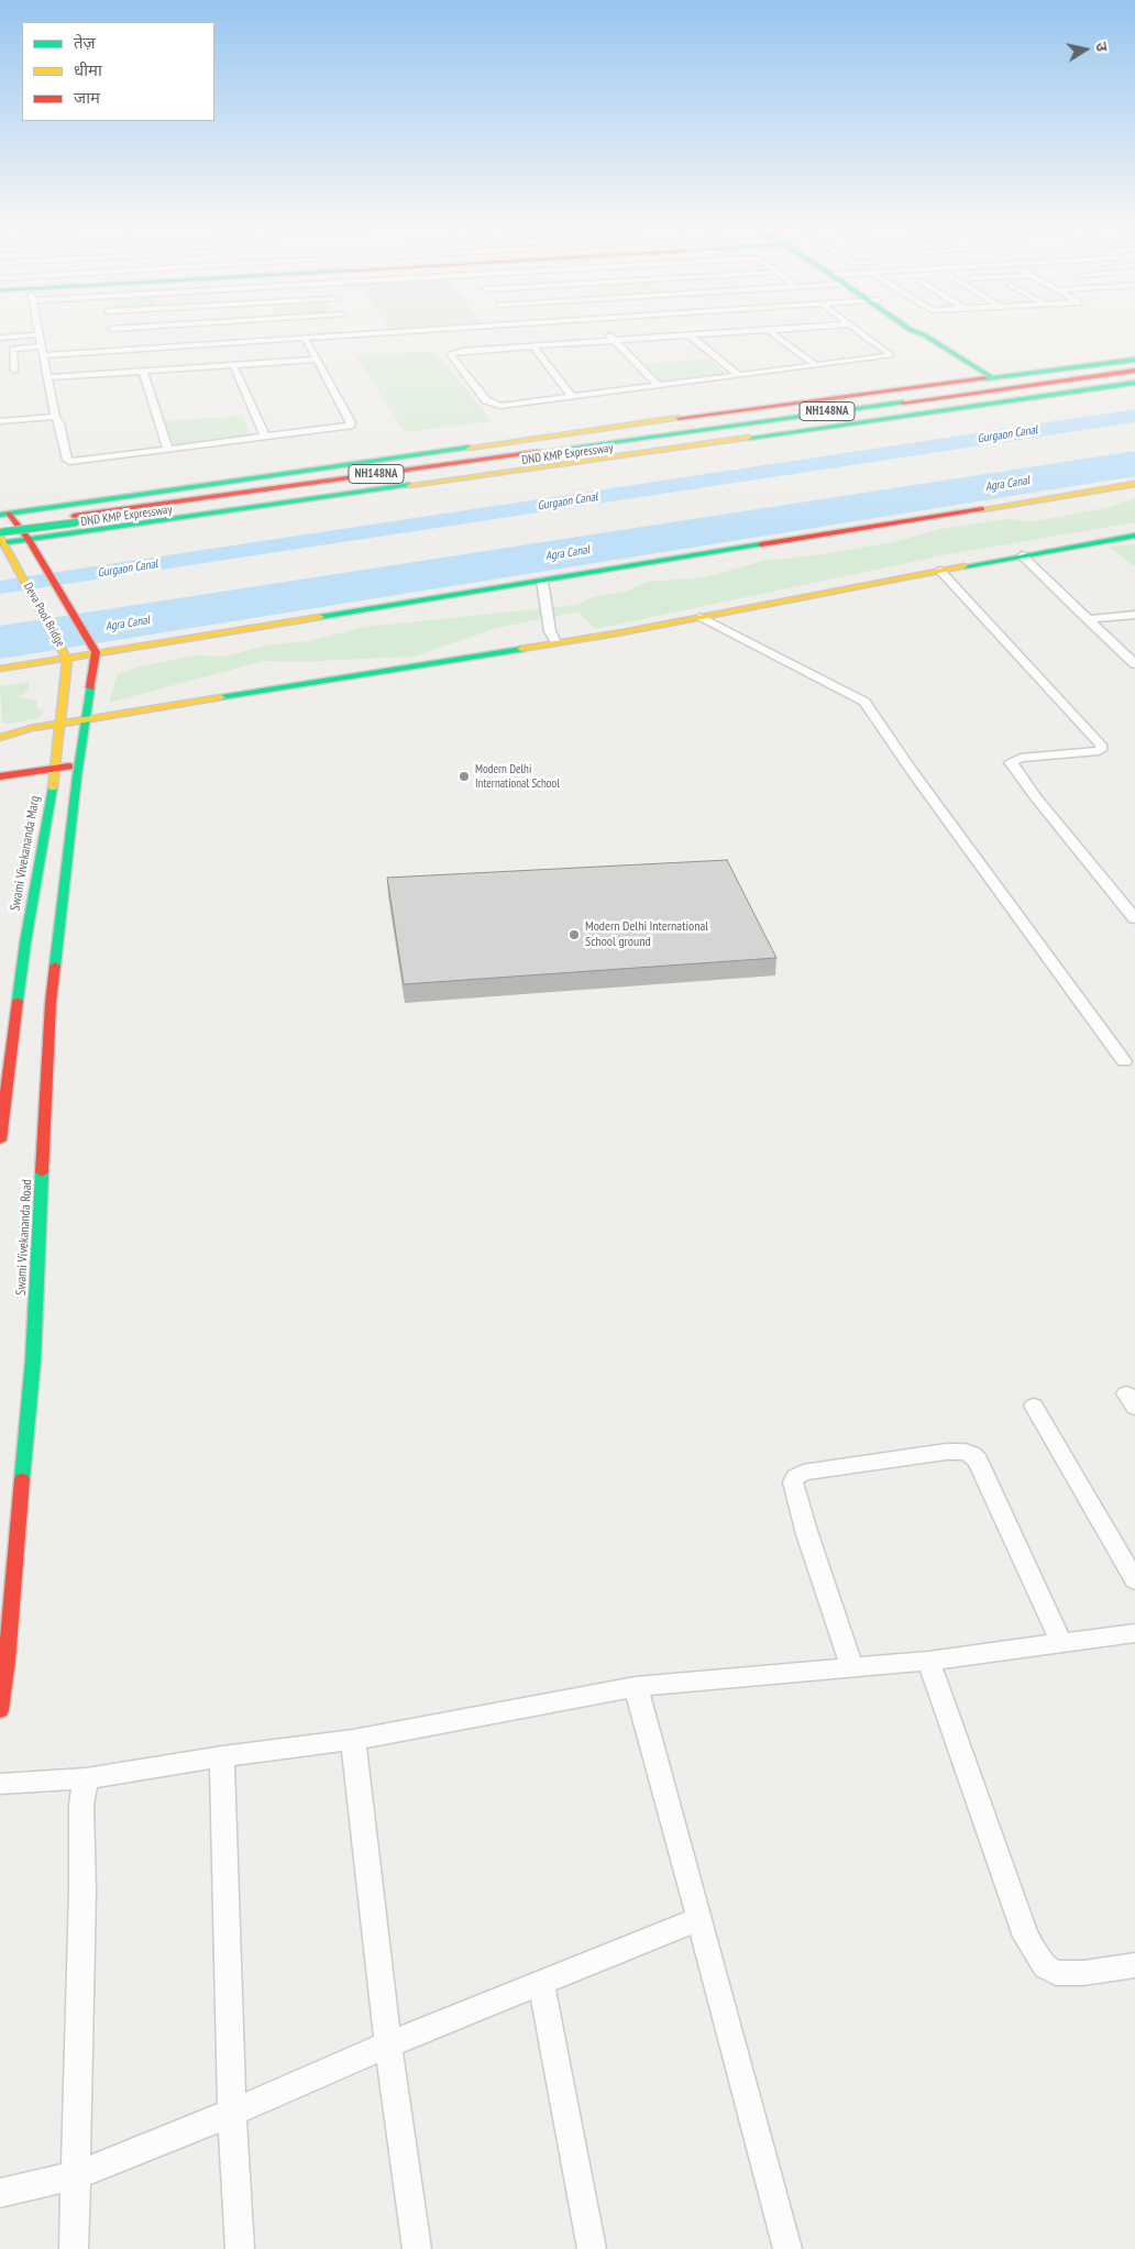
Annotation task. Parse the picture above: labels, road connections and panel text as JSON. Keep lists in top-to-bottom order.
{
  "streets": {
    "main road": [
      "NH148NA",
      "DND KMP Expressway",
      "Deva Pool Bridge",
      "Swami Vivekananda Marg",
      "Swami Vivekananda Road"
    ]
  },
  "crossings": [
    ["DND KMP Expressway", "Deva Pool Bridge"],
    ["Deva Pool Bridge", "Swami Vivekananda Marg"]
  ],
  "water": ["Gurgaon Canal", "Agra Canal"],
  "places": ["Modern Delhi International School", "Modern Delhi International School ground"],
  "legend": ["तेज़", "धीमा", "जाम"],
  "north": "right"
}
